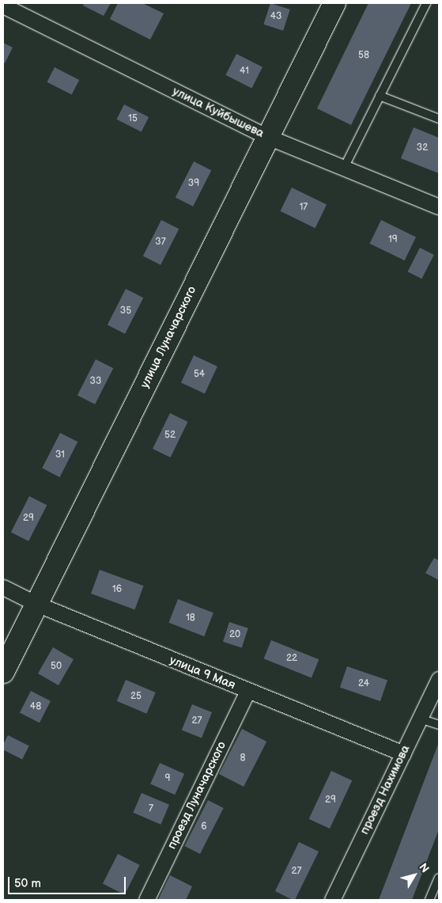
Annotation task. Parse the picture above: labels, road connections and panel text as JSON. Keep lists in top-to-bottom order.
{
  "streets": {
    "street": [
      "улица Куйбышева",
      "улица Луначарского",
      "улица 9 Мая",
      "проезд Нахимова",
      "проезд Луначарского"
    ]
  },
  "crossings": [
    ["улица Куйбышева", "улица Луначарского"],
    ["улица Луначарского", "улица 9 Мая"],
    ["улица 9 Мая", "проезд Нахимова"],
    ["улица 9 Мая", "проезд Луначарского"]
  ],
  "house_numbers": [
    "43",
    "58",
    "41",
    "15",
    "32",
    "39",
    "17",
    "19",
    "37",
    "35",
    "54",
    "33",
    "52",
    "31",
    "29",
    "16",
    "18",
    "20",
    "22",
    "50",
    "24",
    "25",
    "48",
    "27",
    "8",
    "9",
    "29",
    "7",
    "6",
    "27"
  ],
  "scale_bar": "50 m",
  "north": "top right"
}
